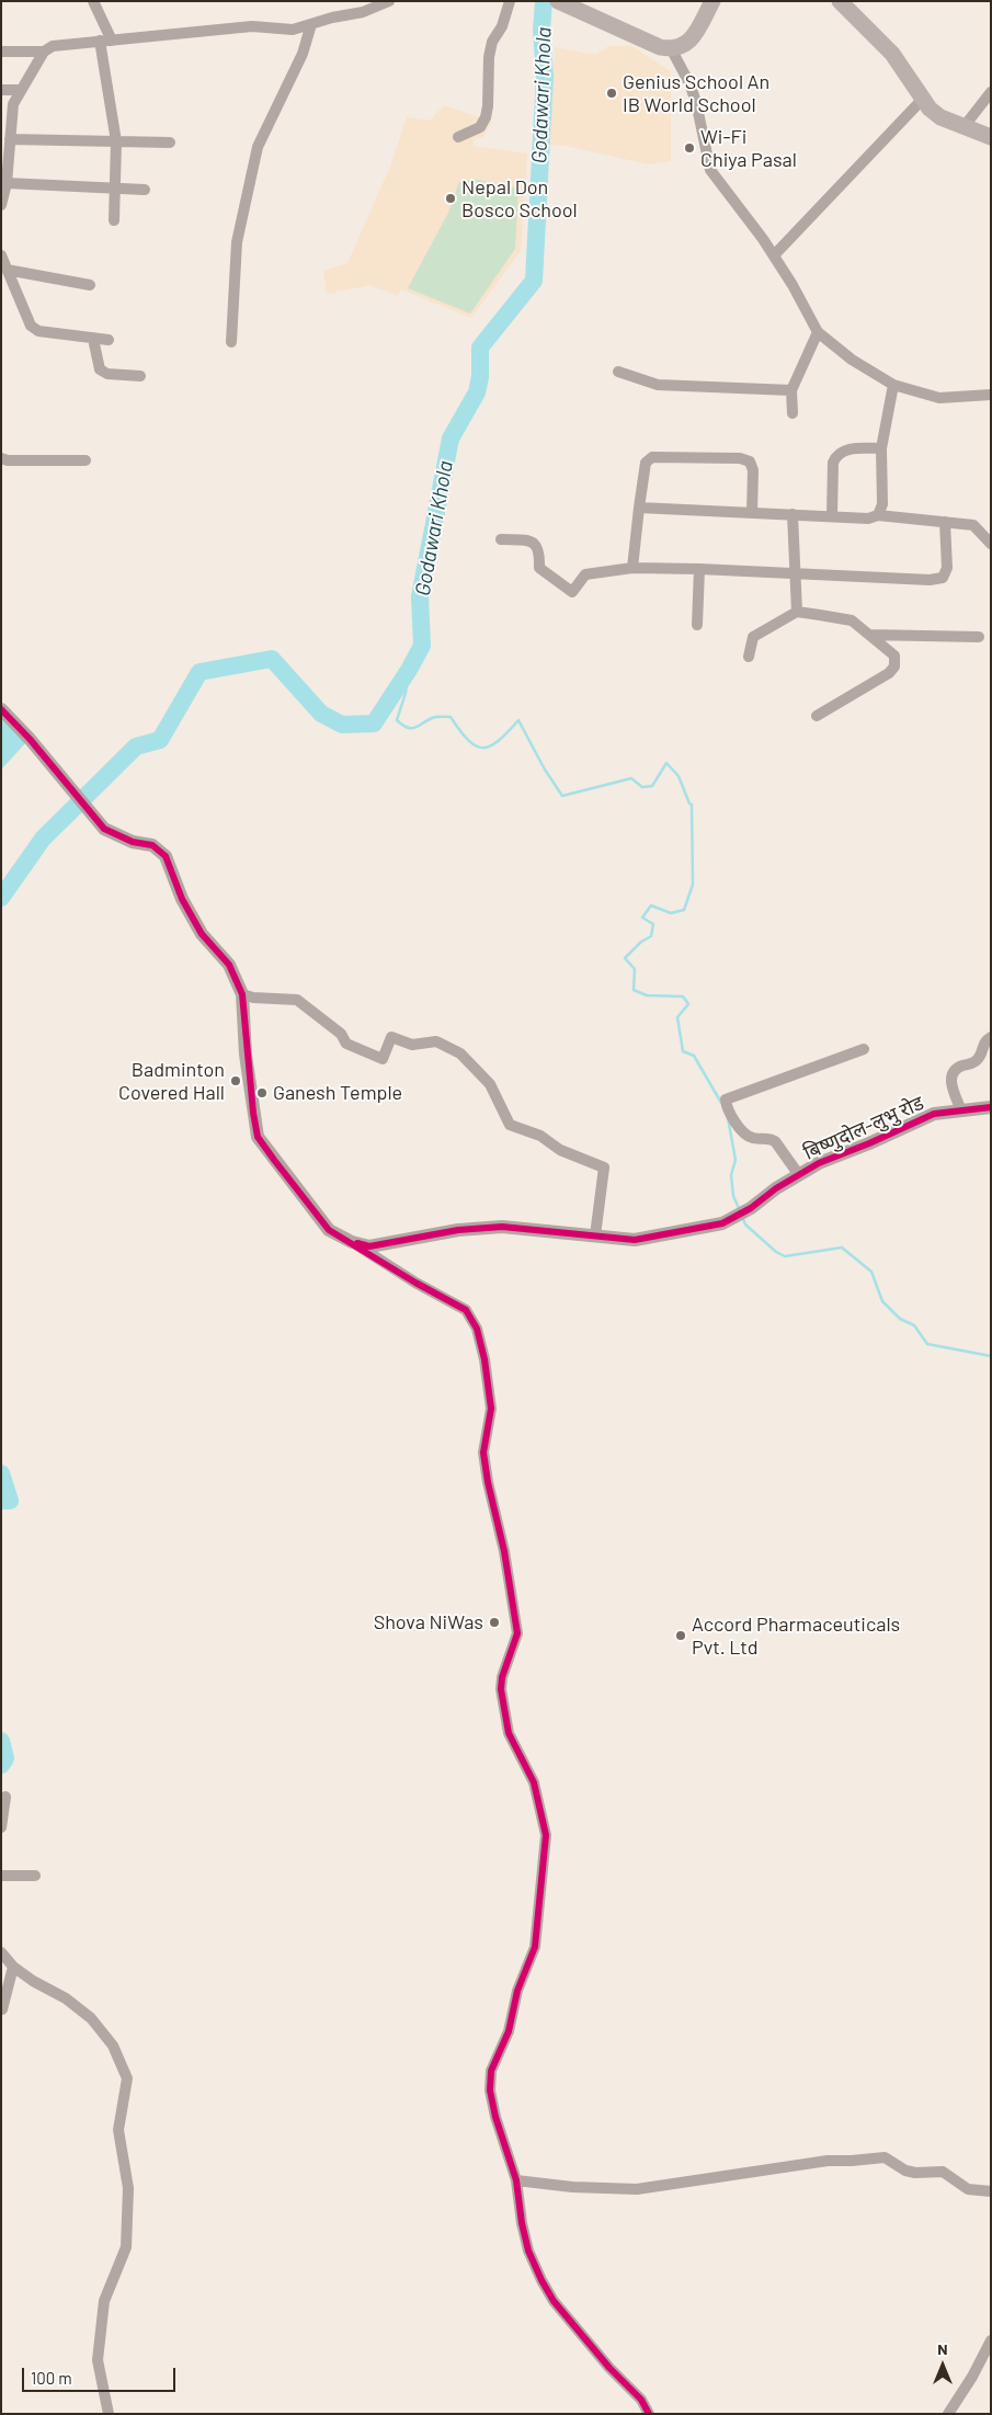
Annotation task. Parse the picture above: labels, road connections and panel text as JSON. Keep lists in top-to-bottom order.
{
  "streets": {
    "street": ["बिष्णुदोल-लुभु रोड"]
  },
  "water": ["Godawari Khola"],
  "places": [
    "Genius School An IB World School",
    "Wi-Fi Chiya Pasal",
    "Nepal Don Bosco School",
    "Badminton Covered Hall",
    "Ganesh Temple",
    "Shova NiWas",
    "Accord Pharmaceuticals Pvt. Ltd"
  ],
  "scale_bar": "100 m",
  "north": "top"
}
